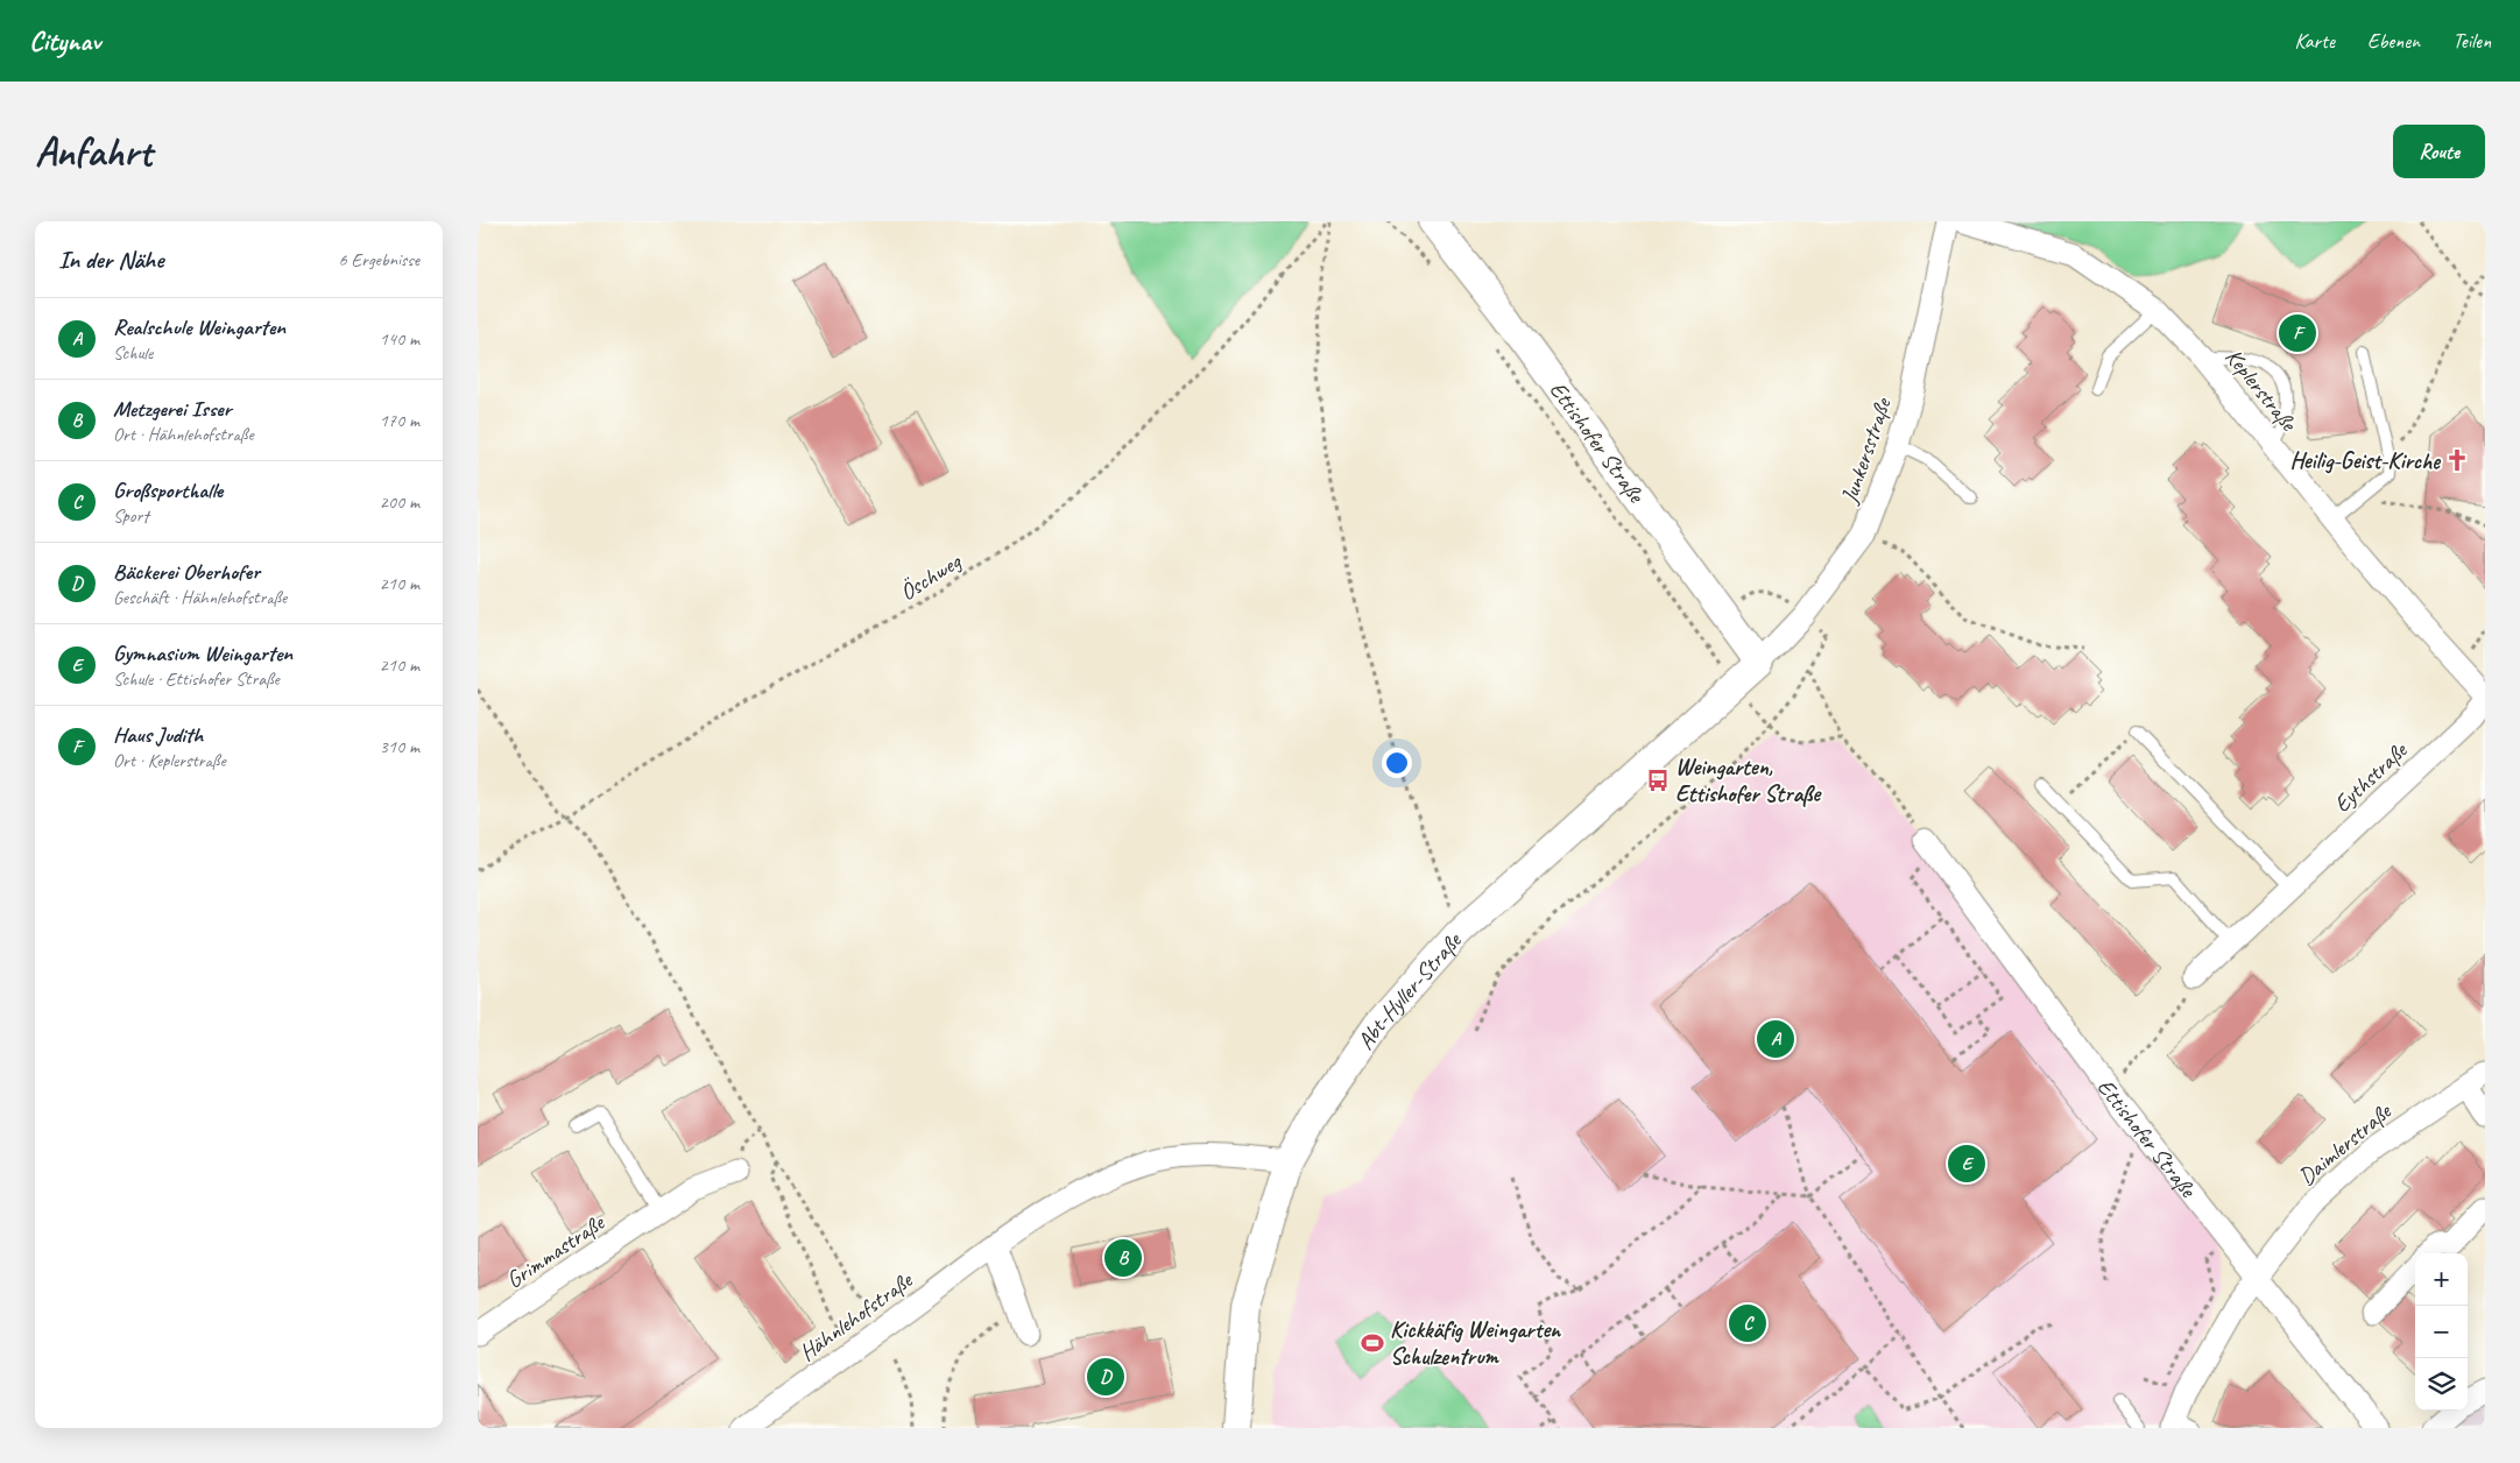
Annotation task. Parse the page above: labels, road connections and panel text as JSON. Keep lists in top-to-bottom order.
{
  "streets": {
    "street": [
      "Keplerstraße",
      "Ettishofer Straße",
      "Junkersstraße",
      "Eythstraße",
      "Abt-Hyller-Straße",
      "Daimlerstraße",
      "Grimmastraße",
      "Hähnlehofstraße"
    ],
    "path": ["Öschweg"]
  },
  "crossings": [
    ["Ettishofer Straße", "Junkersstraße"],
    ["Ettishofer Straße", "Abt-Hyller-Straße"],
    ["Ettishofer Straße", "Daimlerstraße"],
    ["Junkersstraße", "Abt-Hyller-Straße"],
    ["Abt-Hyller-Straße", "Hähnlehofstraße"]
  ],
  "places": {
    "church": ["Heilig-Geist-Kirche"],
    "bus stop": ["Weingarten, Ettishofer Straße"],
    "sports": ["Kickkäfig Weingarten Schulzentrum"]
  },
  "page": {
    "header": "Citynav",
    "nav": ["Karte", "Ebenen", "Teilen"],
    "buttons": "Route",
    "title": "Anfahrt",
    "heading": ["In der Nähe", "6 Ergebnisse"],
    "list": [
      {
        "mark": "A",
        "name": "Realschule Weingarten",
        "note": "Schule",
        "value": "140 m"
      },
      {
        "mark": "B",
        "name": "Metzgerei Isser",
        "note": "Ort · Hähnlehofstraße",
        "value": "170 m"
      },
      {
        "mark": "C",
        "name": "Großsporthalle",
        "note": "Sport",
        "value": "200 m"
      },
      {
        "mark": "D",
        "name": "Bäckerei Oberhofer",
        "note": "Geschäft · Hähnlehofstraße",
        "value": "210 m"
      },
      {
        "mark": "E",
        "name": "Gymnasium Weingarten",
        "note": "Schule · Ettishofer Straße",
        "value": "210 m"
      },
      {
        "mark": "F",
        "name": "Haus Judith",
        "note": "Ort · Keplerstraße",
        "value": "310 m"
      }
    ],
    "pins": [
      "F",
      "A",
      "E",
      "B",
      "C",
      "D"
    ],
    "map_buttons": ["+", "−"]
  }
}
